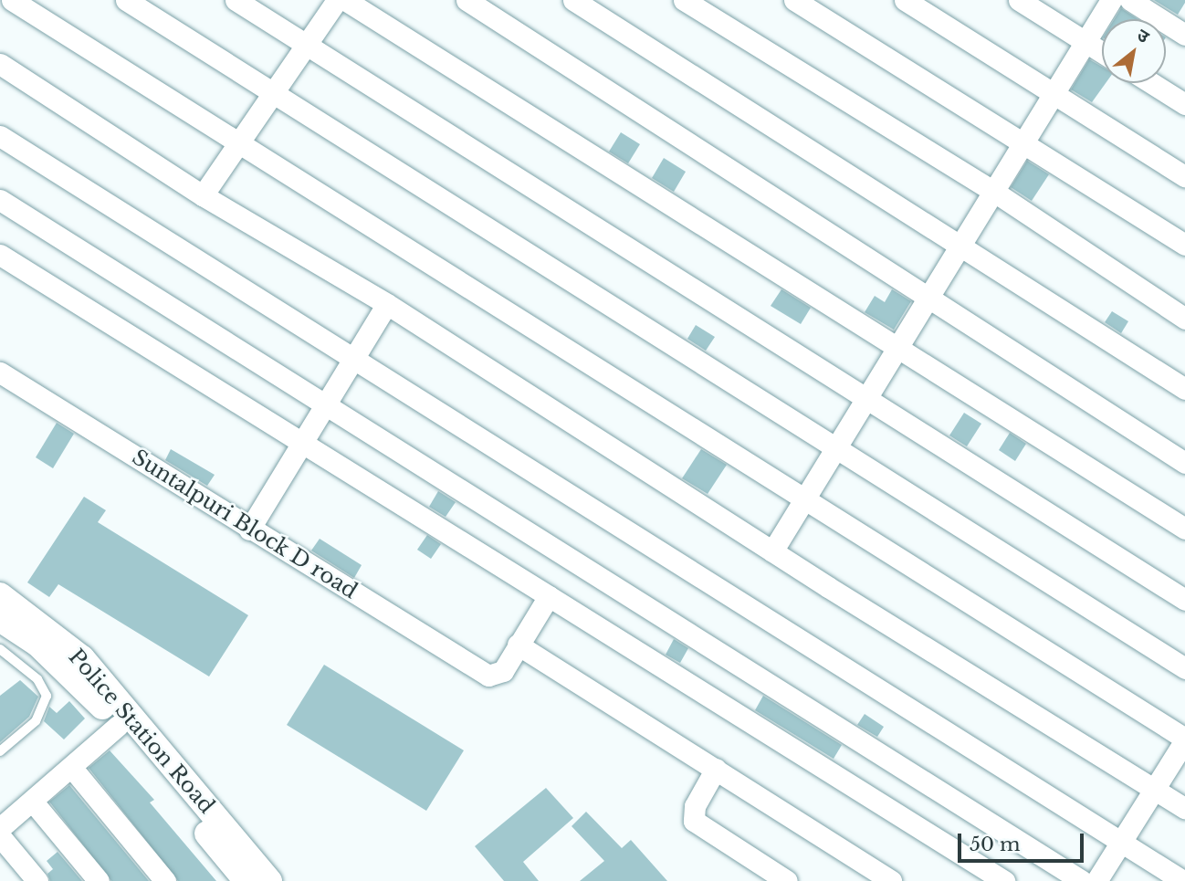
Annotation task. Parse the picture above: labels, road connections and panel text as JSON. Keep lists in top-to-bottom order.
{
  "streets": {
    "street": ["Suntalpuri Block D road", "Police Station Road"]
  },
  "scale_bar": "50 m",
  "north": "top right"
}
